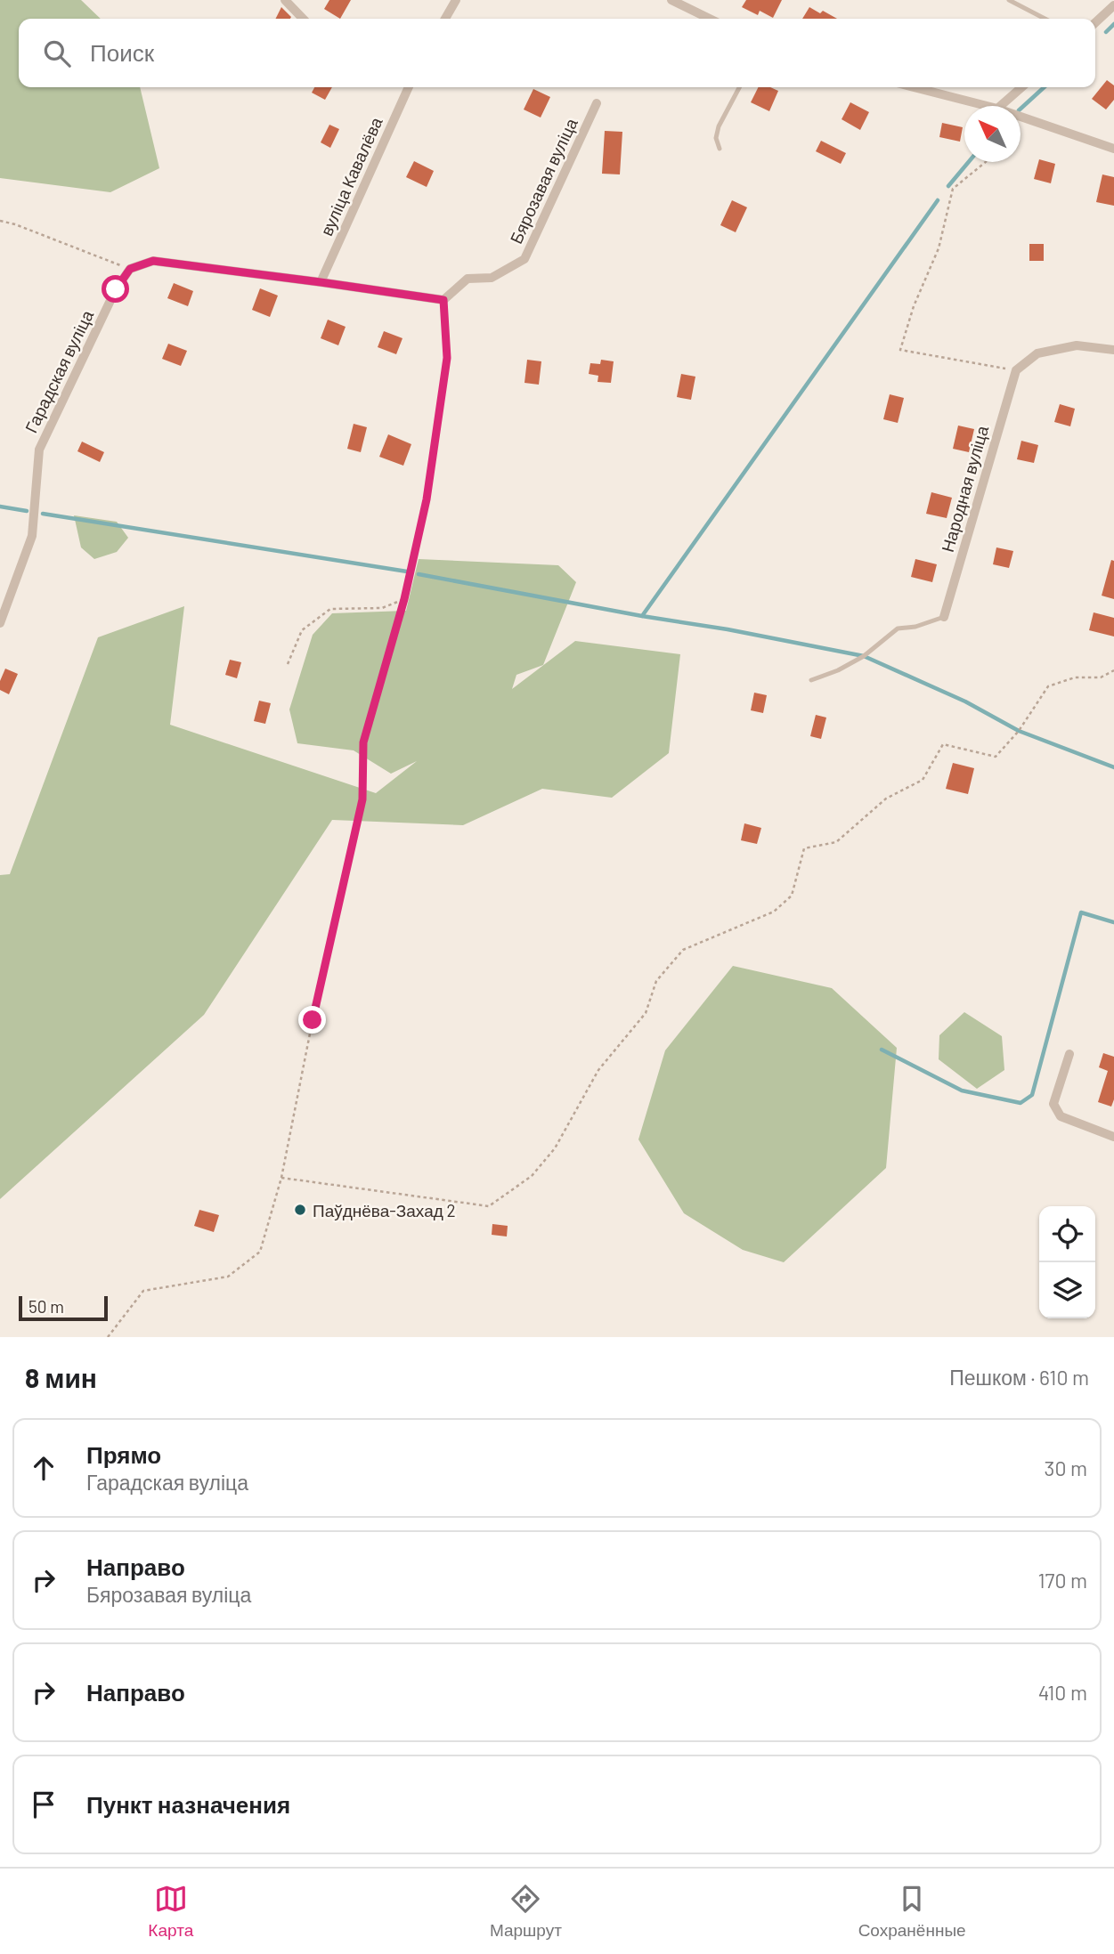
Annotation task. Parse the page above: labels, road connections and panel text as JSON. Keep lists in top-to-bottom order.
{
  "streets": {
    "street": [
      "вуліца Кавалёва",
      "Бярозавая вуліца",
      "Гарадская вуліца",
      "Народная вуліца"
    ]
  },
  "places": ["Паўднёва-Захад 2"],
  "scale_bar": "50 m",
  "north": "top left",
  "page": {
    "search": "Поиск",
    "scale": "50 m",
    "heading": ["8 мин", "Пешком · 610 m"],
    "list": [
      ["Прямо", "Гарадская вуліца", "30 m"],
      ["Направо", "Бярозавая вуліца", "170 m"],
      ["Направо", "410 m"],
      "Пункт назначения"
    ],
    "nav": ["Карта", "Маршрут", "Сохранённые"]
  }
}
